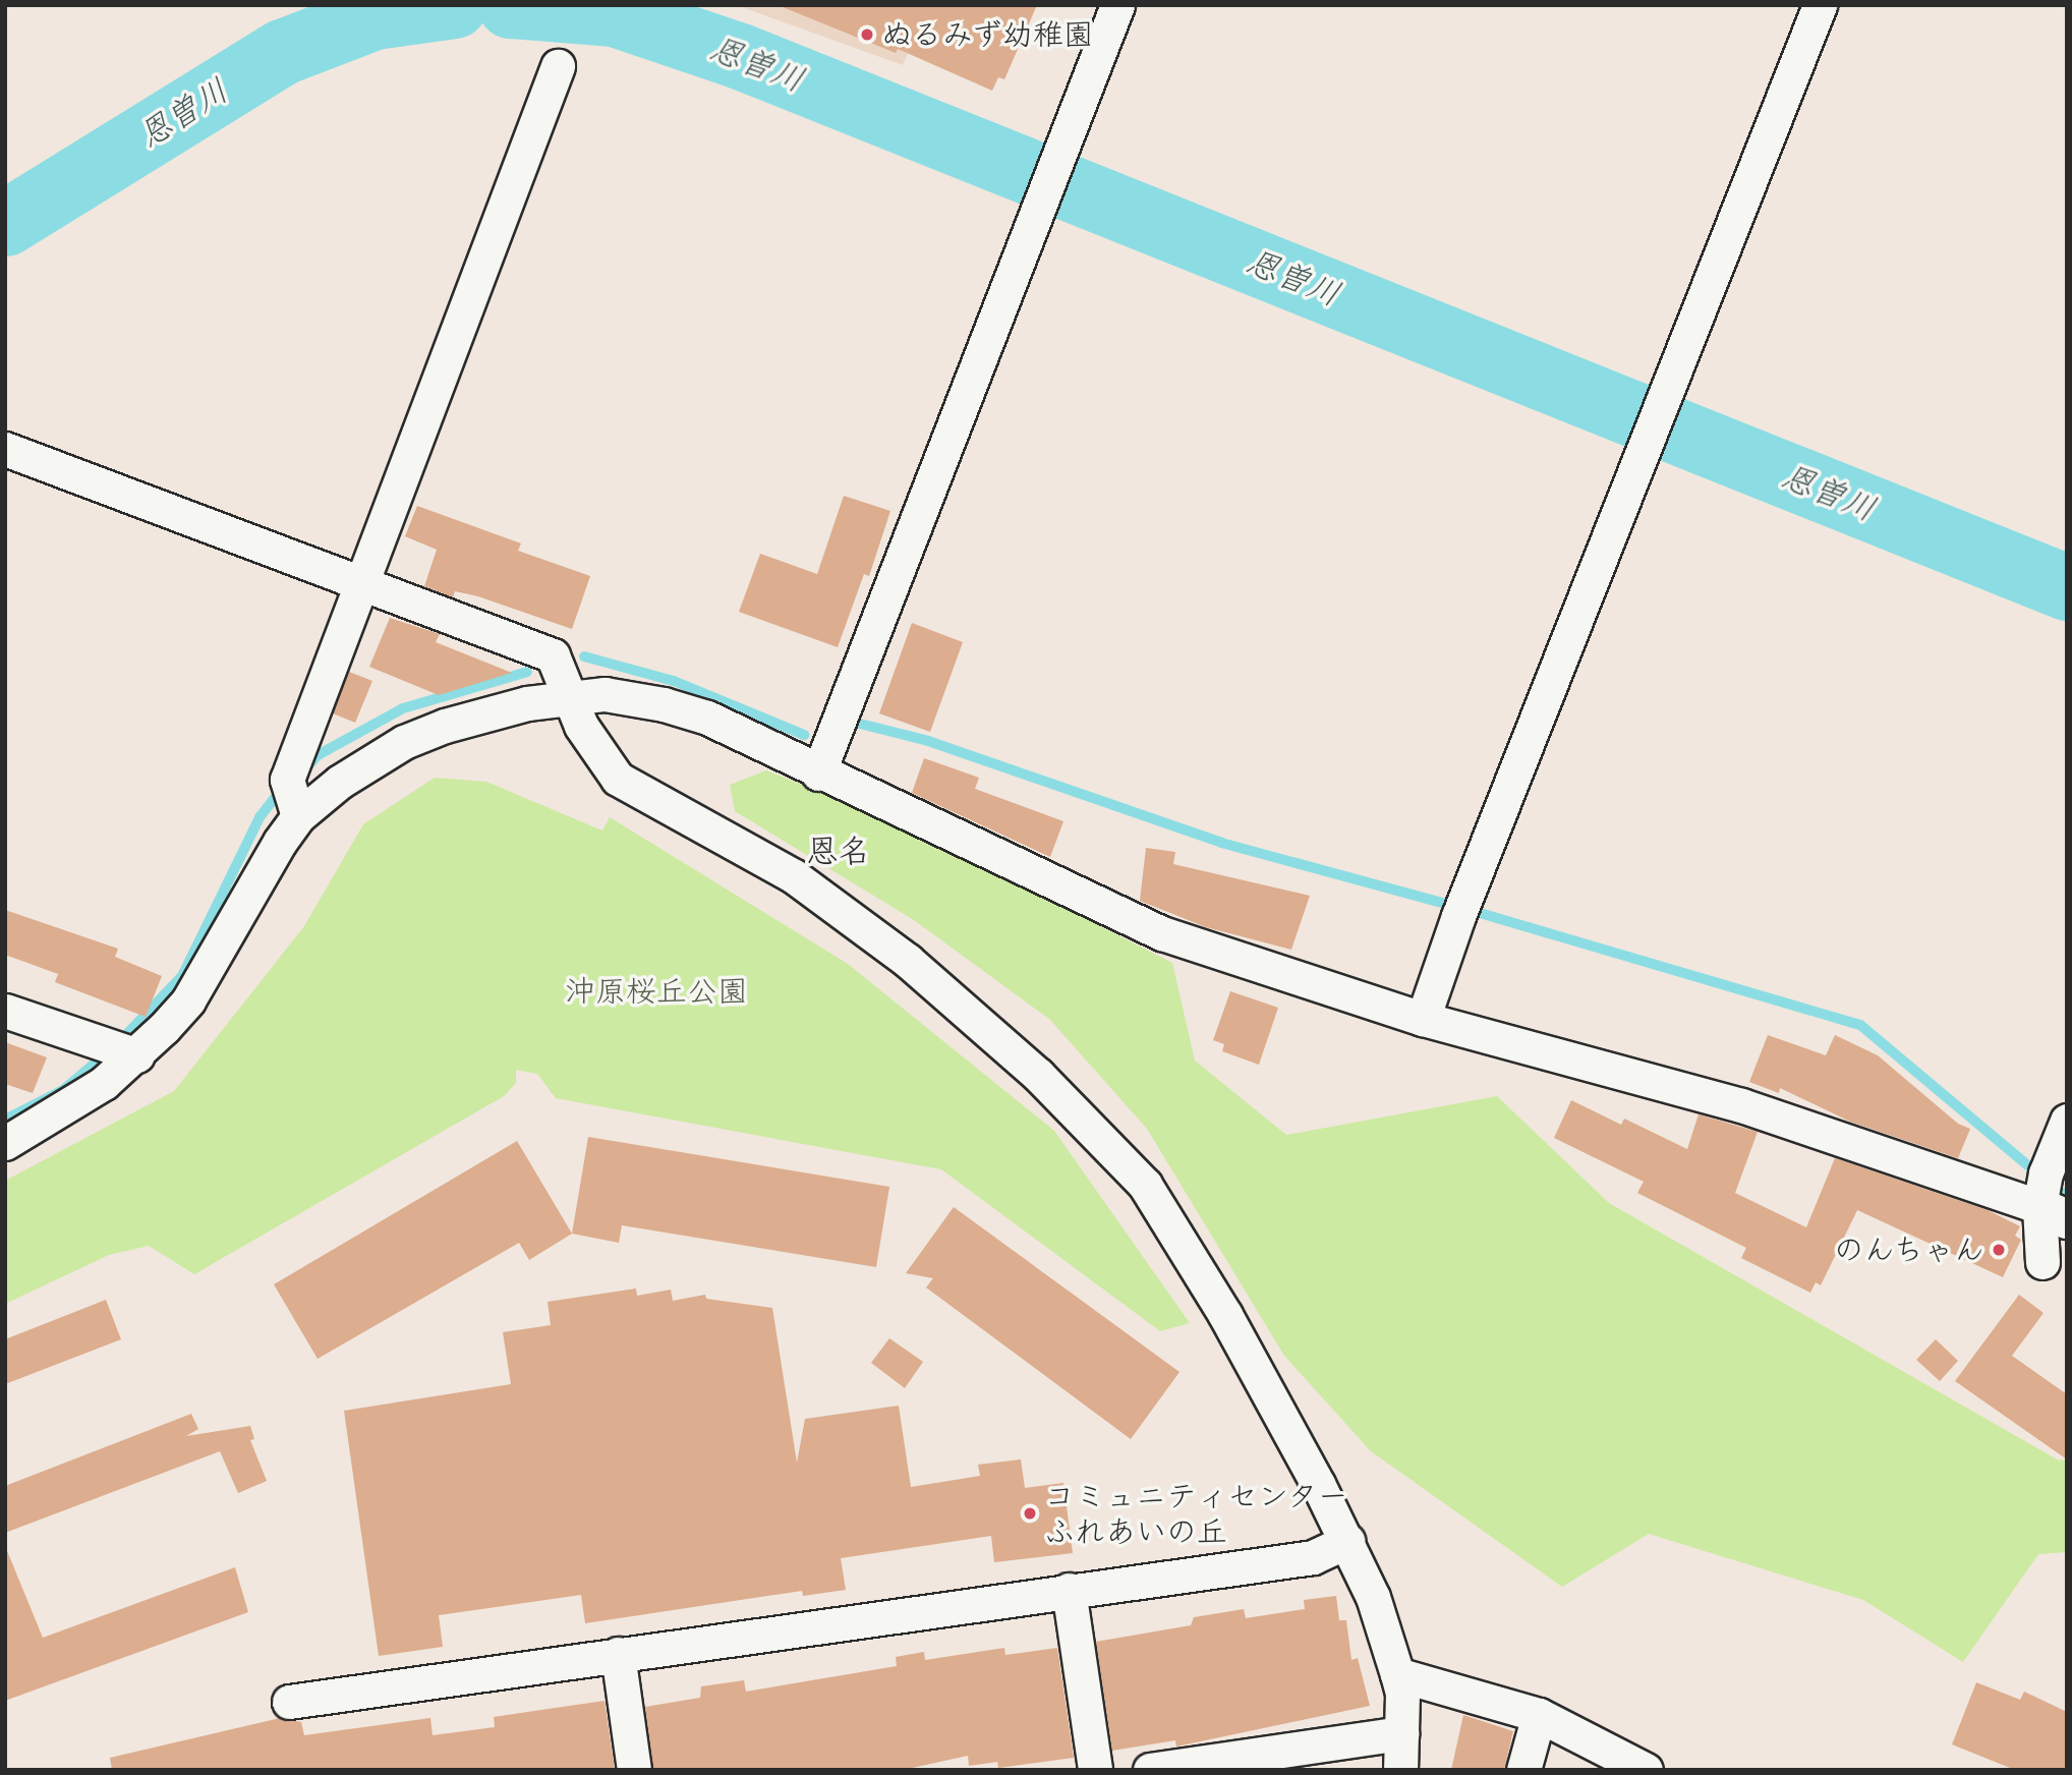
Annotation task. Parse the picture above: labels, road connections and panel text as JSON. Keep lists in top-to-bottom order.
{
  "districts": ["恩名"],
  "water": ["恩曽川"],
  "parks": ["沖原桜丘公園"],
  "places": ["ぬるみず幼稚園", "のんちゃん", "コミュニティセンター ふれあいの丘"]
}
